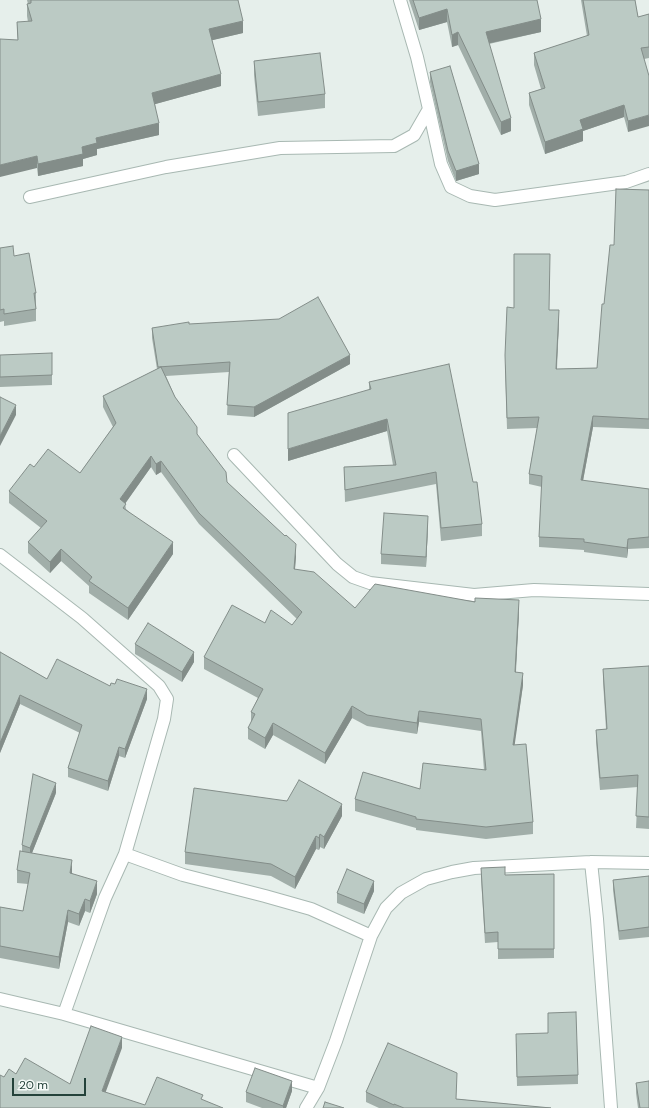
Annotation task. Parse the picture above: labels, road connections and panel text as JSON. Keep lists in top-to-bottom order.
{
  "scale_bar": "20 m"
}
